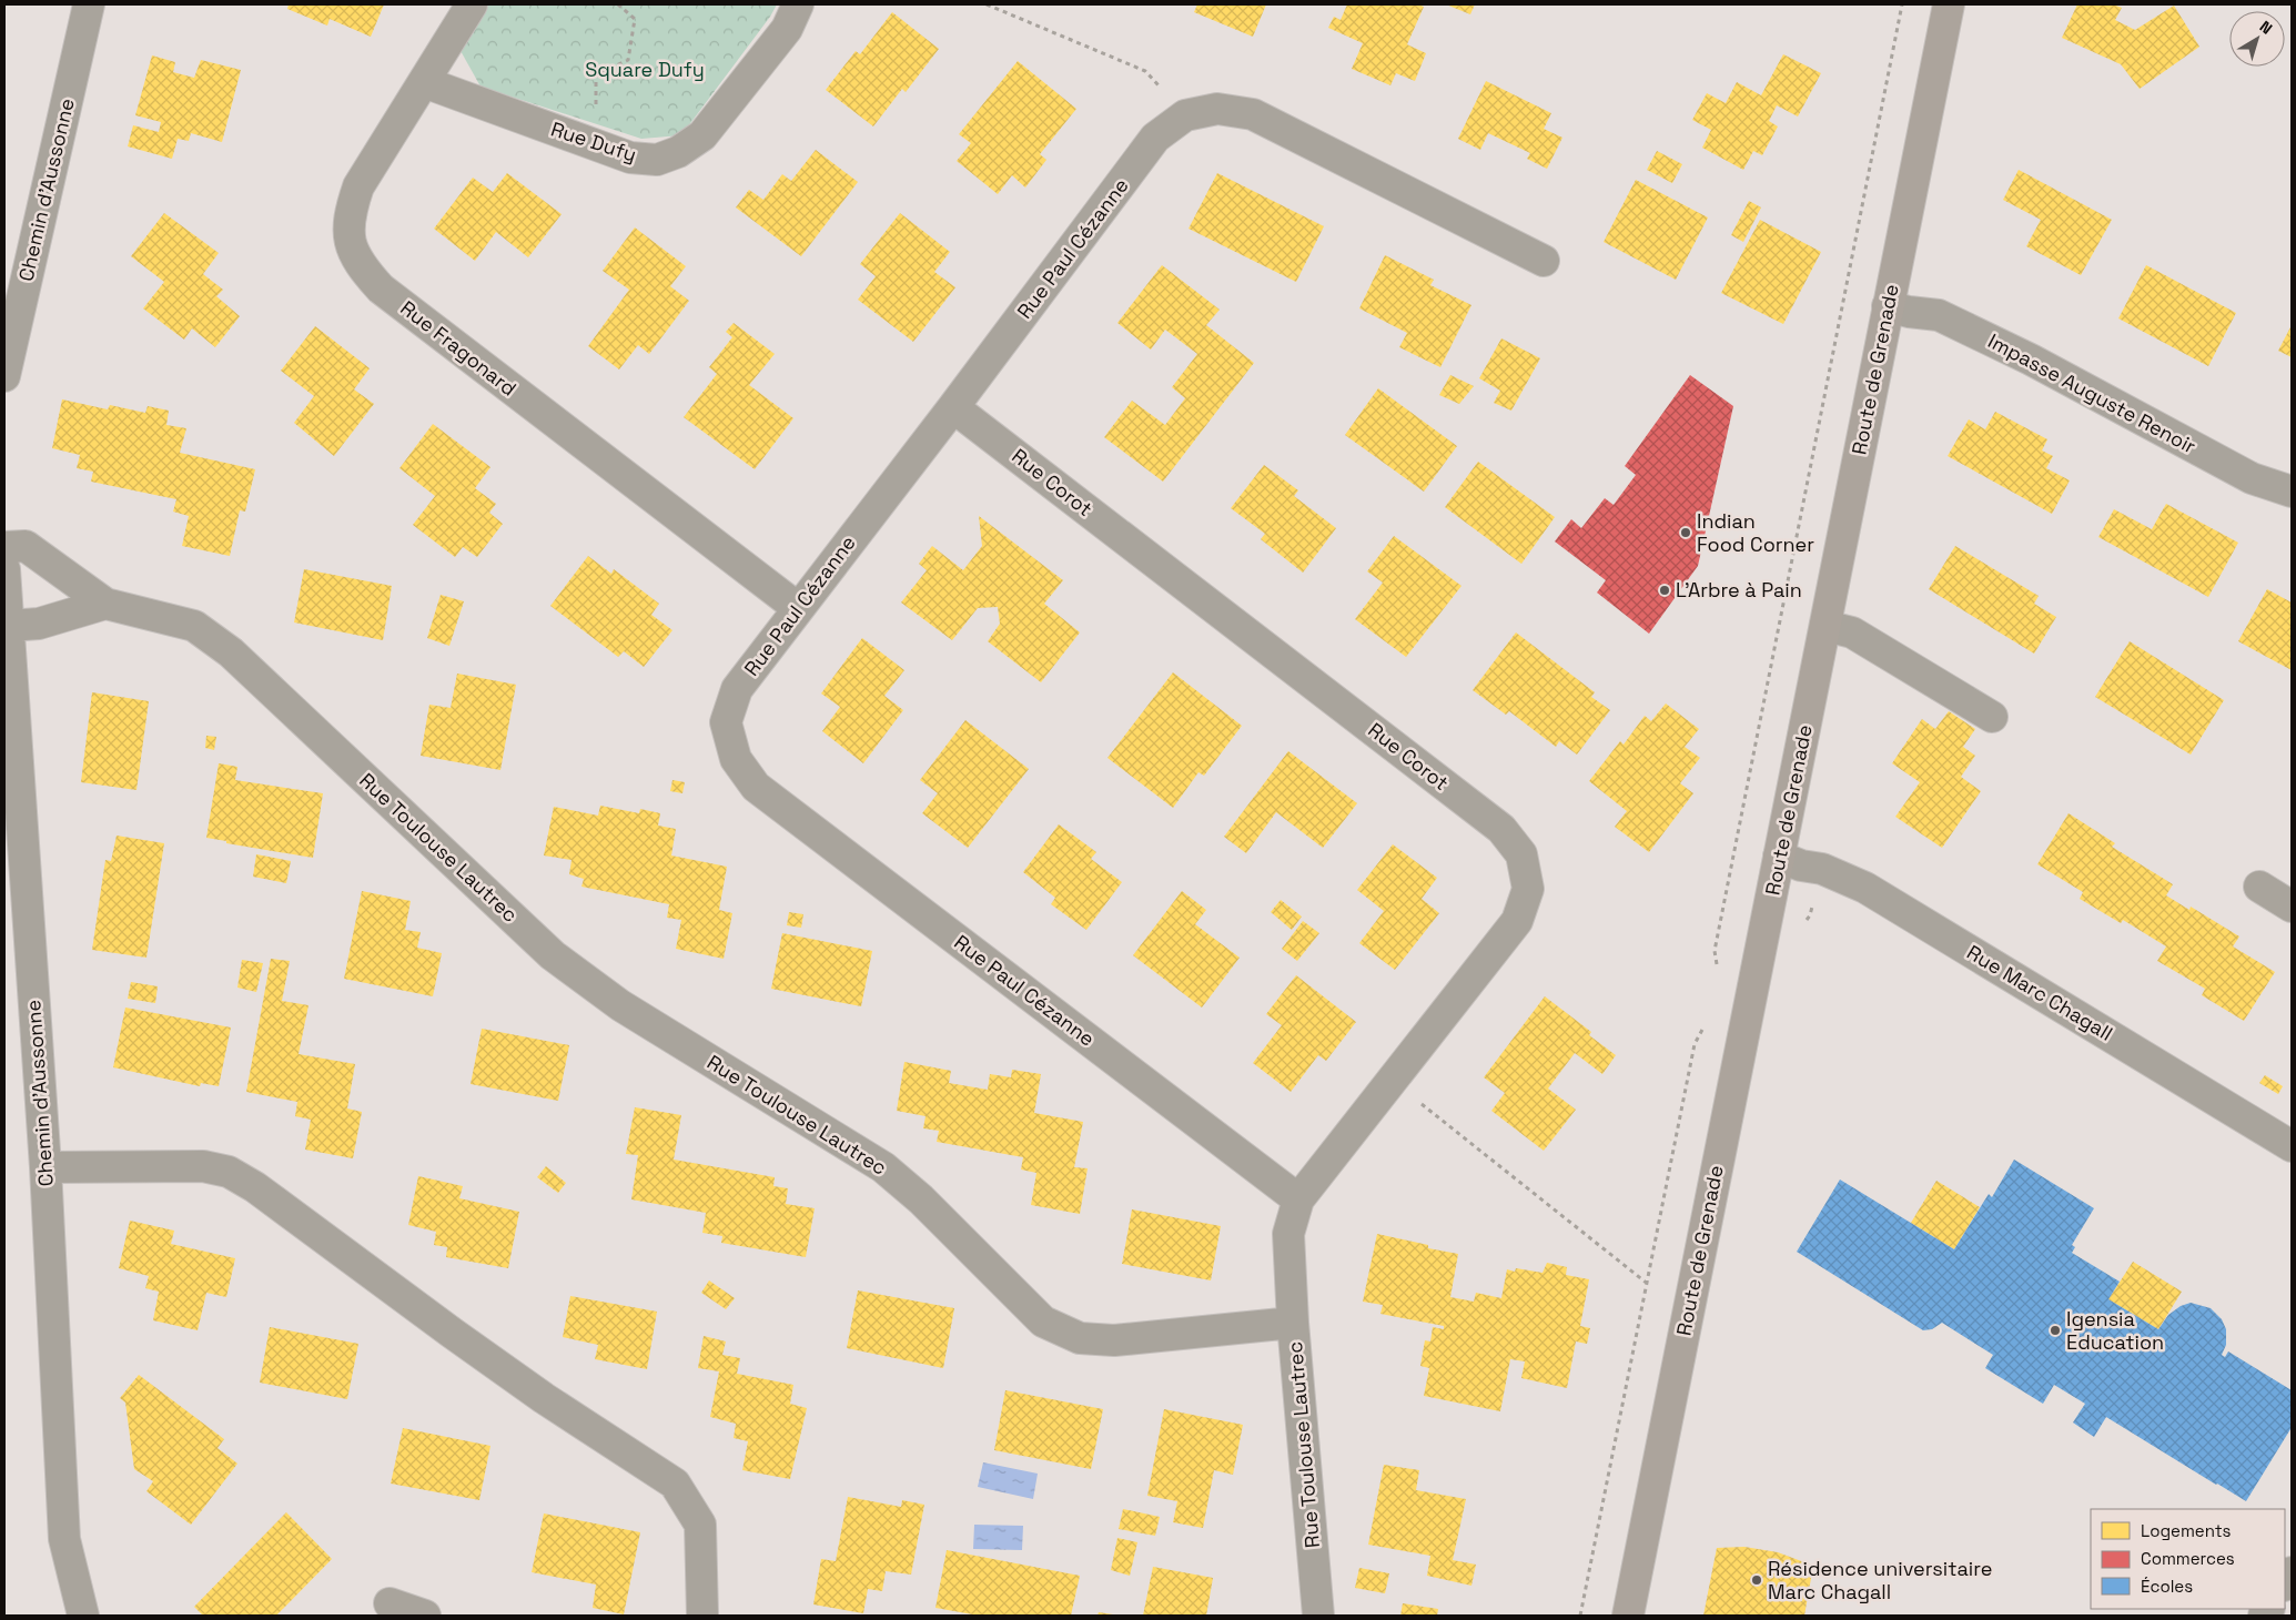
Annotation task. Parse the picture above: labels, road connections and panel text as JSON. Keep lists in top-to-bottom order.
{
  "streets": {
    "main road": ["Route de Grenade"],
    "street": [
      "Rue Dufy",
      "Chemin d'Aussonne",
      "Rue Paul Cézanne",
      "Rue Fragonard",
      "Impasse Auguste Renoir",
      "Rue Corot",
      "Rue Toulouse Lautrec",
      "Rue Marc Chagall"
    ]
  },
  "crossings": [
    ["Rue Dufy", "Rue Fragonard"],
    ["Rue Paul Cézanne", "Rue Fragonard"],
    ["Rue Paul Cézanne", "Rue Corot"],
    ["Route de Grenade", "Impasse Auguste Renoir"],
    ["Route de Grenade", "Rue Marc Chagall"]
  ],
  "parks": ["Square Dufy"],
  "places": [
    "Indian Food Corner",
    "L'Arbre à Pain",
    "Igensia Education",
    "Résidence universitaire Marc Chagall"
  ],
  "legend": ["Logements", "Commerces", "Écoles"],
  "north": "top right"
}
